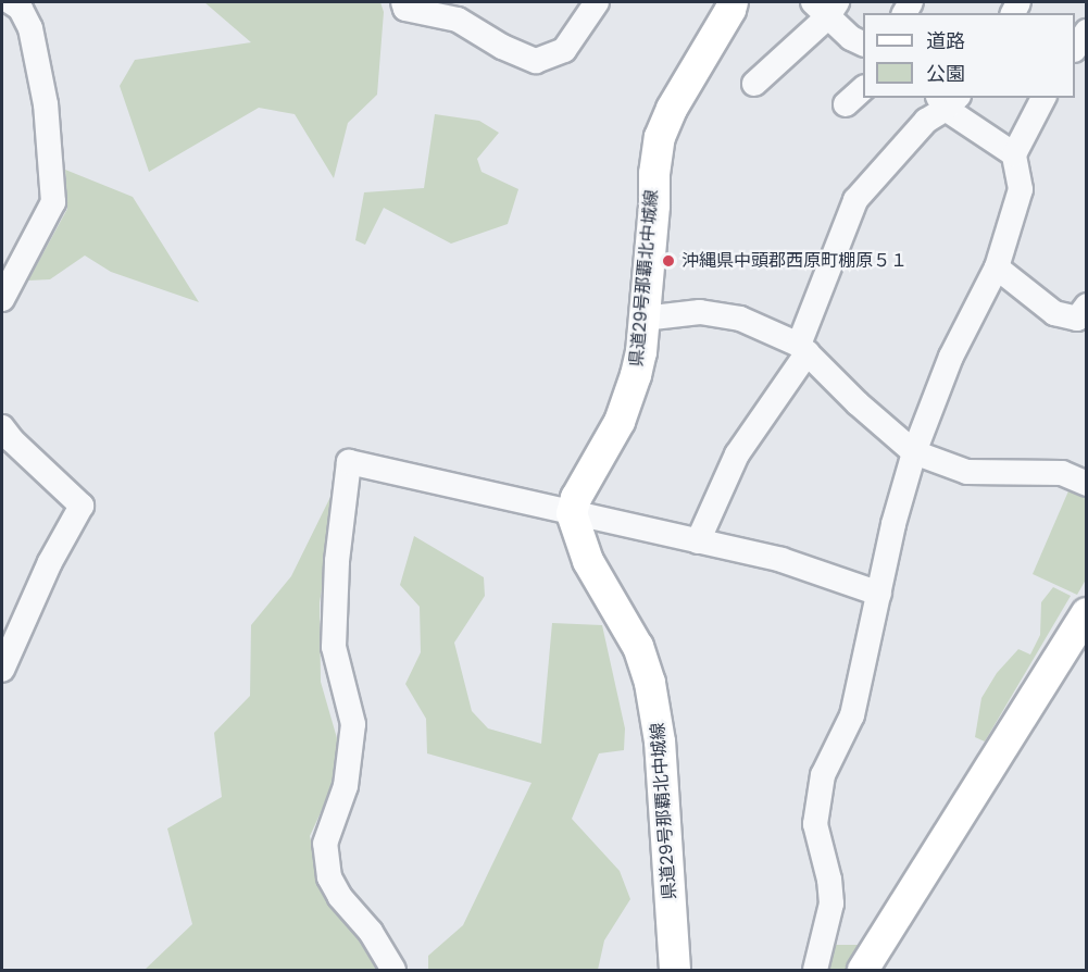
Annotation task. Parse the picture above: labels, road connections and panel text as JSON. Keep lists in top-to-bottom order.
{
  "streets": {
    "main road": ["県道29号那覇北中城線"]
  },
  "places": ["沖縄県中頭郡西原町棚原５１"],
  "legend": ["道路", "公園"]
}
